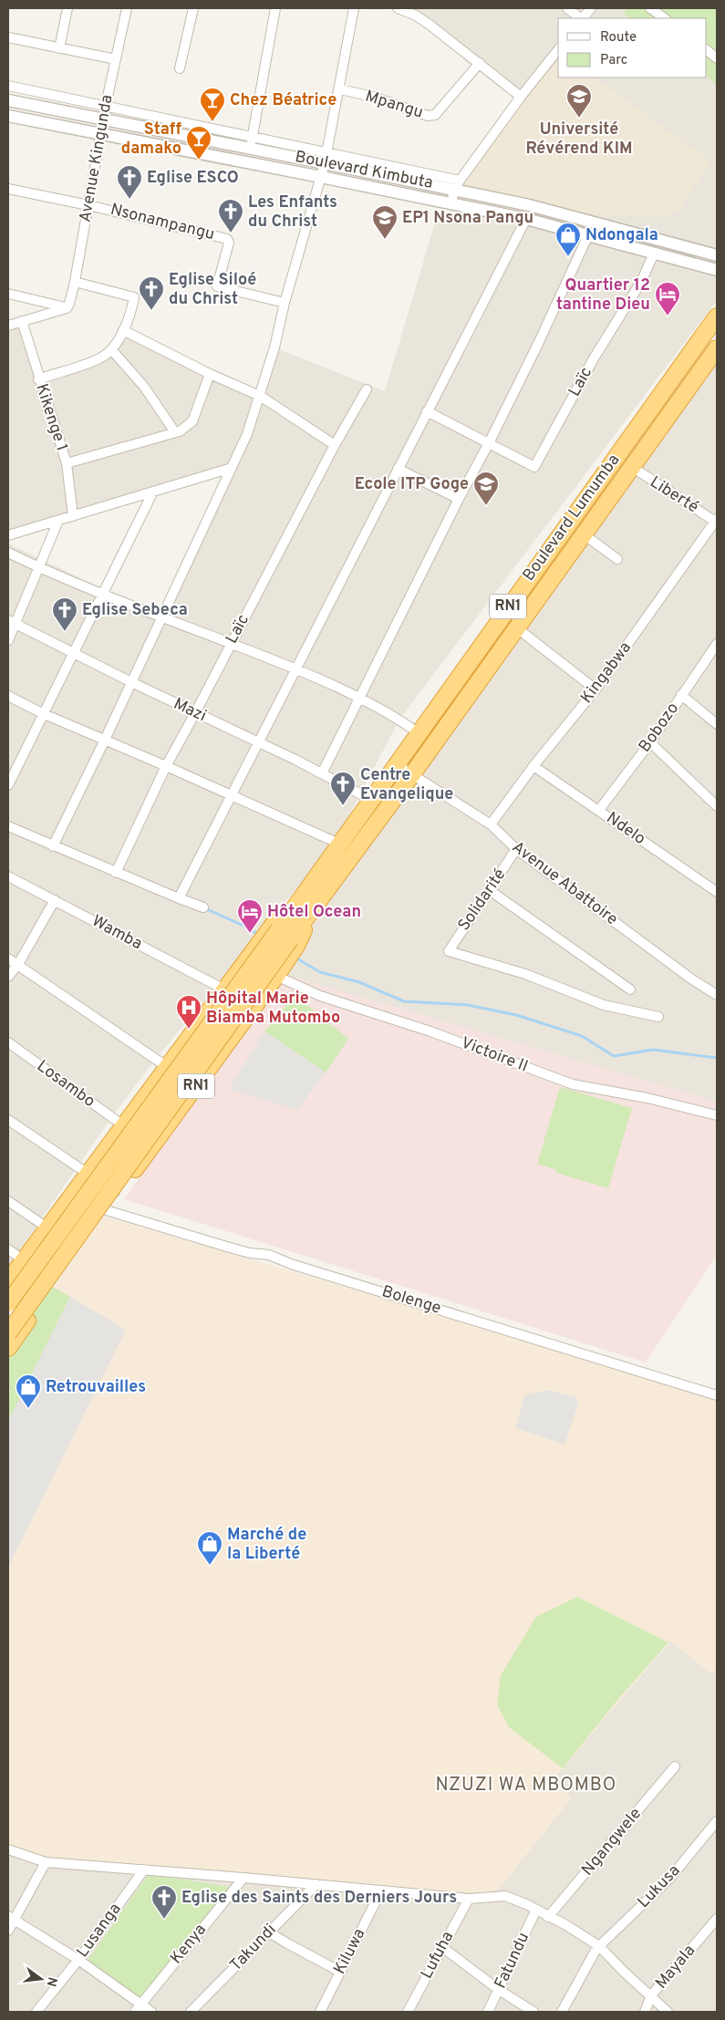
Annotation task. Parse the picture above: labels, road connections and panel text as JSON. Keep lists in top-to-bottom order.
{
  "streets": {
    "highway": ["Boulevard Lumumba", "RN1"],
    "street": [
      "Mpangu",
      "Avenue Kingunda",
      "Boulevard Kimbuta",
      "Nsonampangu",
      "Laïc",
      "Kikenge 1",
      "Liberté",
      "Kingabwa",
      "Mazi",
      "Bobozo",
      "Ndelo",
      "Avenue Abattoire",
      "Solidarité",
      "Wamba",
      "Victoire II",
      "Losambo",
      "Bolenge",
      "Ngangwele",
      "Lukusa",
      "Lusanga",
      "Kenya",
      "Takundi",
      "Kiluwa",
      "Lufuha",
      "Fatundu",
      "Mayala"
    ]
  },
  "crossings": [
    ["Avenue Kingunda", "Boulevard Kimbuta"],
    ["Avenue Kingunda", "Nsonampangu"],
    ["Boulevard Kimbuta", "Laïc"],
    ["Laïc", "Mazi"],
    ["Liberté", "Boulevard Lumumba"],
    ["Liberté", "Kingabwa"],
    ["Boulevard Lumumba", "RN1"],
    ["Boulevard Lumumba", "Mazi"],
    ["Boulevard Lumumba", "Avenue Abattoire"],
    ["RN1", "Wamba"],
    ["RN1", "Victoire II"],
    ["RN1", "Losambo"],
    ["RN1", "Bolenge"],
    ["Kingabwa", "Ndelo"],
    ["Kingabwa", "Avenue Abattoire"],
    ["Bobozo", "Ndelo"],
    ["Avenue Abattoire", "Solidarité"]
  ],
  "districts": ["NZUZI WA MBOMBO"],
  "places": {
    "school or university": ["Université Révérend KIM", "EP1 Nsona Pangu", "Ecole ITP Goge"],
    "bar": ["Chez Béatrice", "Staff damako"],
    "church": [
      "Eglise ESCO",
      "Les Enfants du Christ",
      "Eglise Siloé du Christ",
      "Eglise Sebeca",
      "Centre Evangelique",
      "Eglise des Saints des Derniers Jours"
    ],
    "shop": ["Ndongala", "Retrouvailles", "Marché de la Liberté"],
    "hotel": ["Quartier 12 tantine Dieu", "Hôtel Ocean"],
    "hospital": ["Hôpital Marie Biamba Mutombo"]
  },
  "legend": ["Route", "Parc"],
  "north": "right"
}
